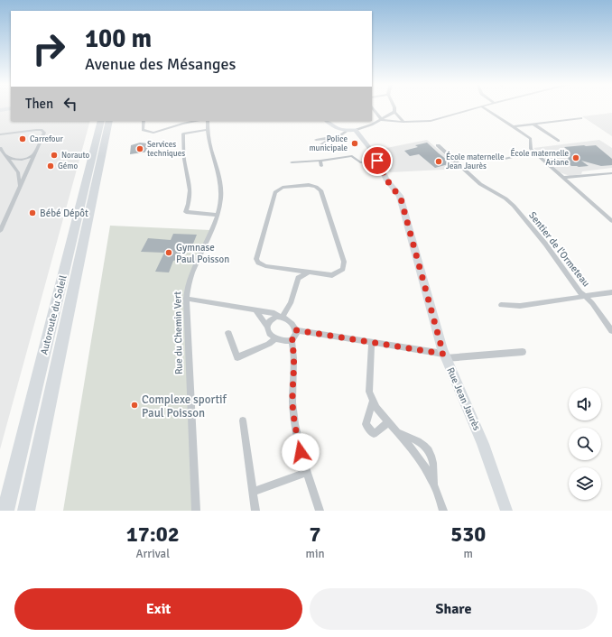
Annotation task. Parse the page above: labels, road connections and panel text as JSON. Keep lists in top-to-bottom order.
{
  "streets": {
    "highway": ["Autoroute du Soleil"],
    "street": ["Sentier de l'Ormeteau", "Rue du Chemin Vert", "Rue Jean Jaurès"]
  },
  "places": [
    "Carrefour",
    "Police municipale",
    "Services techniques",
    "Norauto",
    "École maternelle Ariane",
    "École maternelle Jean Jaurès",
    "Gémo",
    "Bébé Dépôt",
    "Gymnase Paul Poisson",
    "Complexe sportif Paul Poisson"
  ],
  "page": {
    "turn": ["100 m", "Avenue des Mésanges"],
    "then": "Then",
    "eta": [
      "17:02",
      "Arrival",
      "7",
      "min",
      "530",
      "m"
    ],
    "buttons": ["Exit", "Share"]
  }
}
